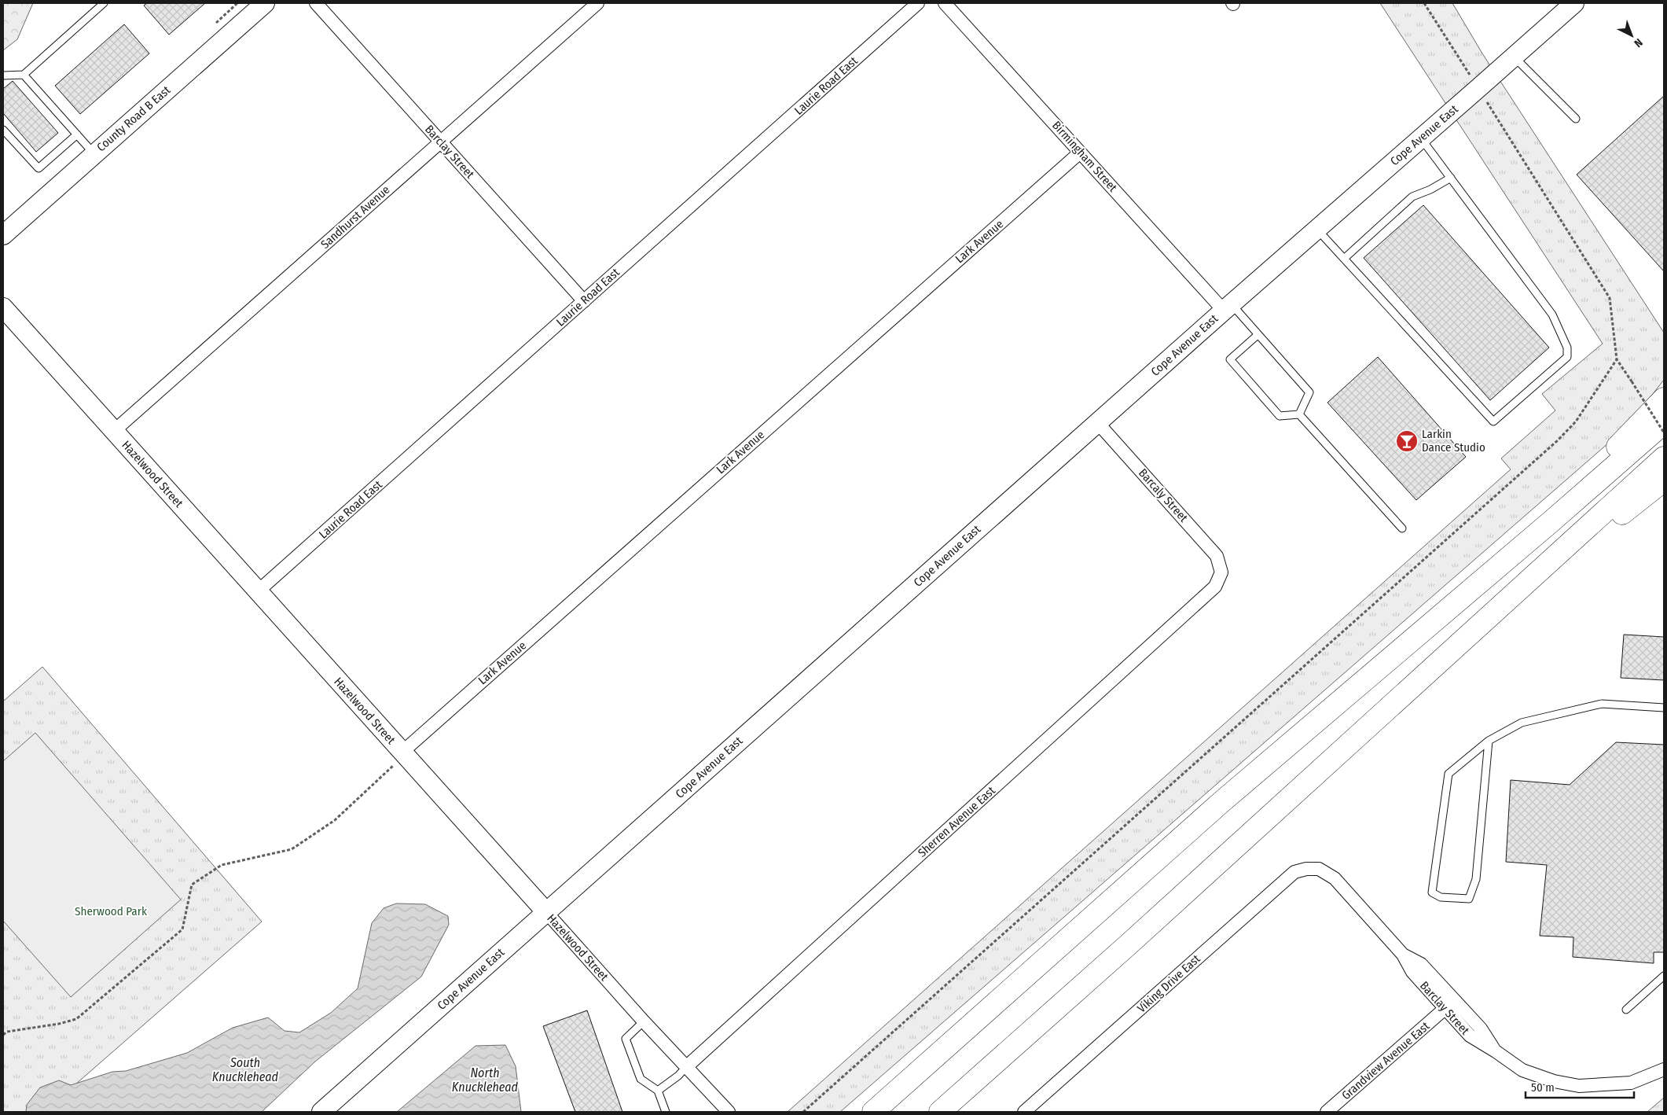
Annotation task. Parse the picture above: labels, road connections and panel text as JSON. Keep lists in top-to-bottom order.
{
  "streets": {
    "street": [
      "Laurie Road East",
      "County Road B East",
      "Cope Avenue East",
      "Barclay Street",
      "Birmingham Street",
      "Sandhurst Avenue",
      "Lark Avenue",
      "Hazelwood Street",
      "Barcaly Street",
      "Sherren Avenue East",
      "Viking Drive East",
      "Grandview Avenue East"
    ]
  },
  "crossings": [
    ["Laurie Road East", "Barclay Street"],
    ["Laurie Road East", "Hazelwood Street"],
    ["Cope Avenue East", "Birmingham Street"],
    ["Cope Avenue East", "Hazelwood Street"],
    ["Cope Avenue East", "Barcaly Street"],
    ["Barclay Street", "Sandhurst Avenue"],
    ["Barclay Street", "Viking Drive East"],
    ["Barclay Street", "Grandview Avenue East"],
    ["Birmingham Street", "Lark Avenue"],
    ["Sandhurst Avenue", "Hazelwood Street"],
    ["Lark Avenue", "Hazelwood Street"],
    ["Hazelwood Street", "Sherren Avenue East"],
    ["Barcaly Street", "Sherren Avenue East"]
  ],
  "water": ["South Knucklehead", "North Knucklehead"],
  "parks": ["Sherwood Park"],
  "places": {
    "bar": ["Larkin Dance Studio"]
  },
  "scale_bar": "50 m",
  "north": "bottom right"
}
